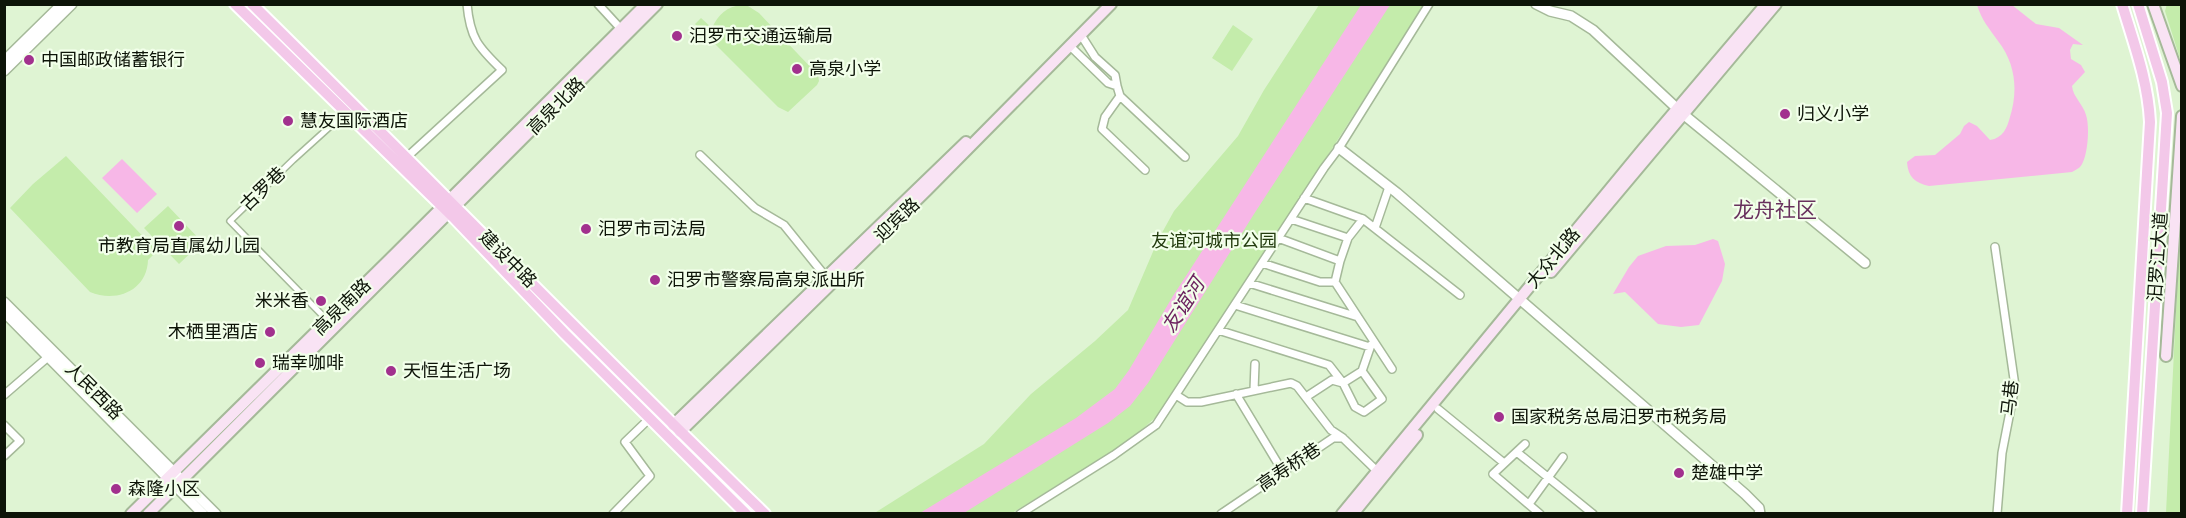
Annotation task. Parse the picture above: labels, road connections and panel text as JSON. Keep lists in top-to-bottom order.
{
  "streets": {
    "main road": [
      "高泉北路",
      "迎宾路",
      "汨罗江大道",
      "大众北路",
      "建设中路",
      "高泉南路"
    ],
    "street": [
      "古罗巷",
      "人民西路",
      "马巷",
      "高寿桥巷"
    ]
  },
  "crossings": [
    ["高泉北路", "建设中路"],
    ["高泉北路", "高泉南路"],
    ["古罗巷", "建设中路"],
    ["古罗巷", "高泉南路"],
    ["迎宾路", "建设中路"],
    ["大众北路", "高寿桥巷"],
    ["建设中路", "高泉南路"],
    ["高泉南路", "人民西路"]
  ],
  "districts": ["龙舟社区"],
  "water": ["友谊河"],
  "parks": ["友谊河城市公园"],
  "places": [
    "汨罗市交通运输局",
    "中国邮政储蓄银行",
    "高泉小学",
    "归义小学",
    "慧友国际酒店",
    "市教育局直属幼儿园",
    "汨罗市司法局",
    "汨罗市警察局高泉派出所",
    "米米香",
    "木栖里酒店",
    "瑞幸咖啡",
    "天恒生活广场",
    "国家税务总局汨罗市税务局",
    "楚雄中学",
    "森隆小区"
  ]
}
